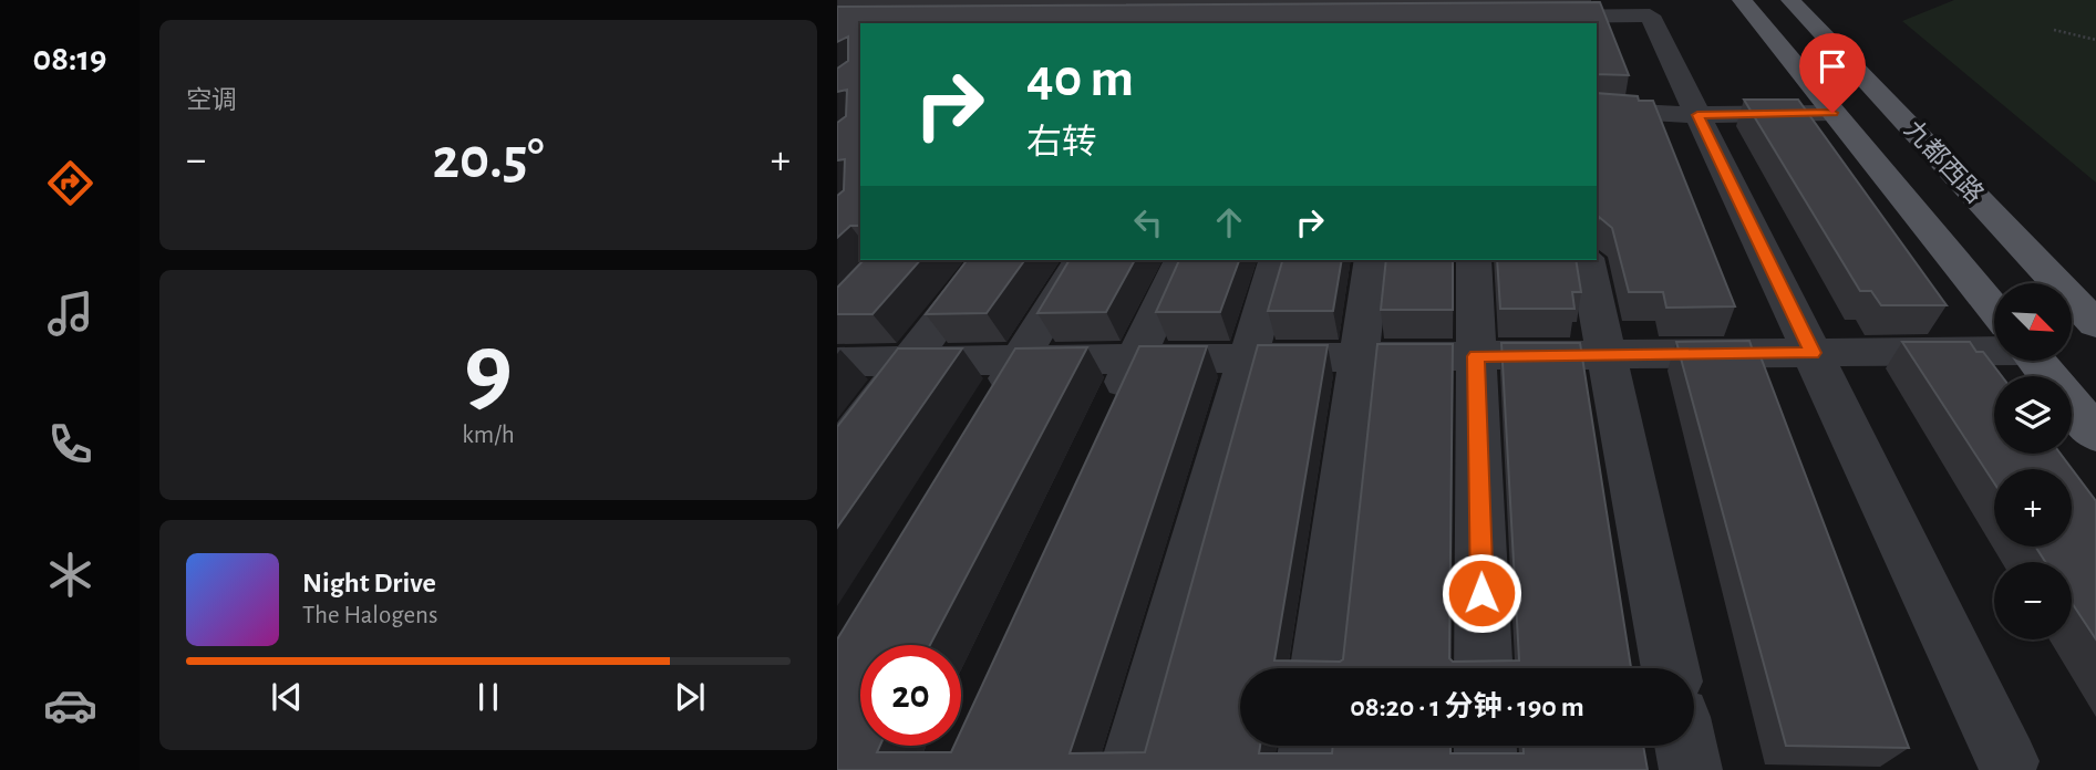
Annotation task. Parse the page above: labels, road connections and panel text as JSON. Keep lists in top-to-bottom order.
{
  "streets": {
    "main road": ["九都西路"]
  },
  "north": "bottom right",
  "page": {
    "tabs": "08:19",
    "tile": [
      "空调",
      ["9", "km/h"]
    ],
    "turn": ["40 m", "右转"],
    "heat": ["−", "20.5°", "+"],
    "map_buttons": ["+", "−"],
    "song": ["Night Drive", "The Halogens"],
    "limit": "20",
    "trip": "08:20 · 1 分钟 · 190 m"
  }
}
